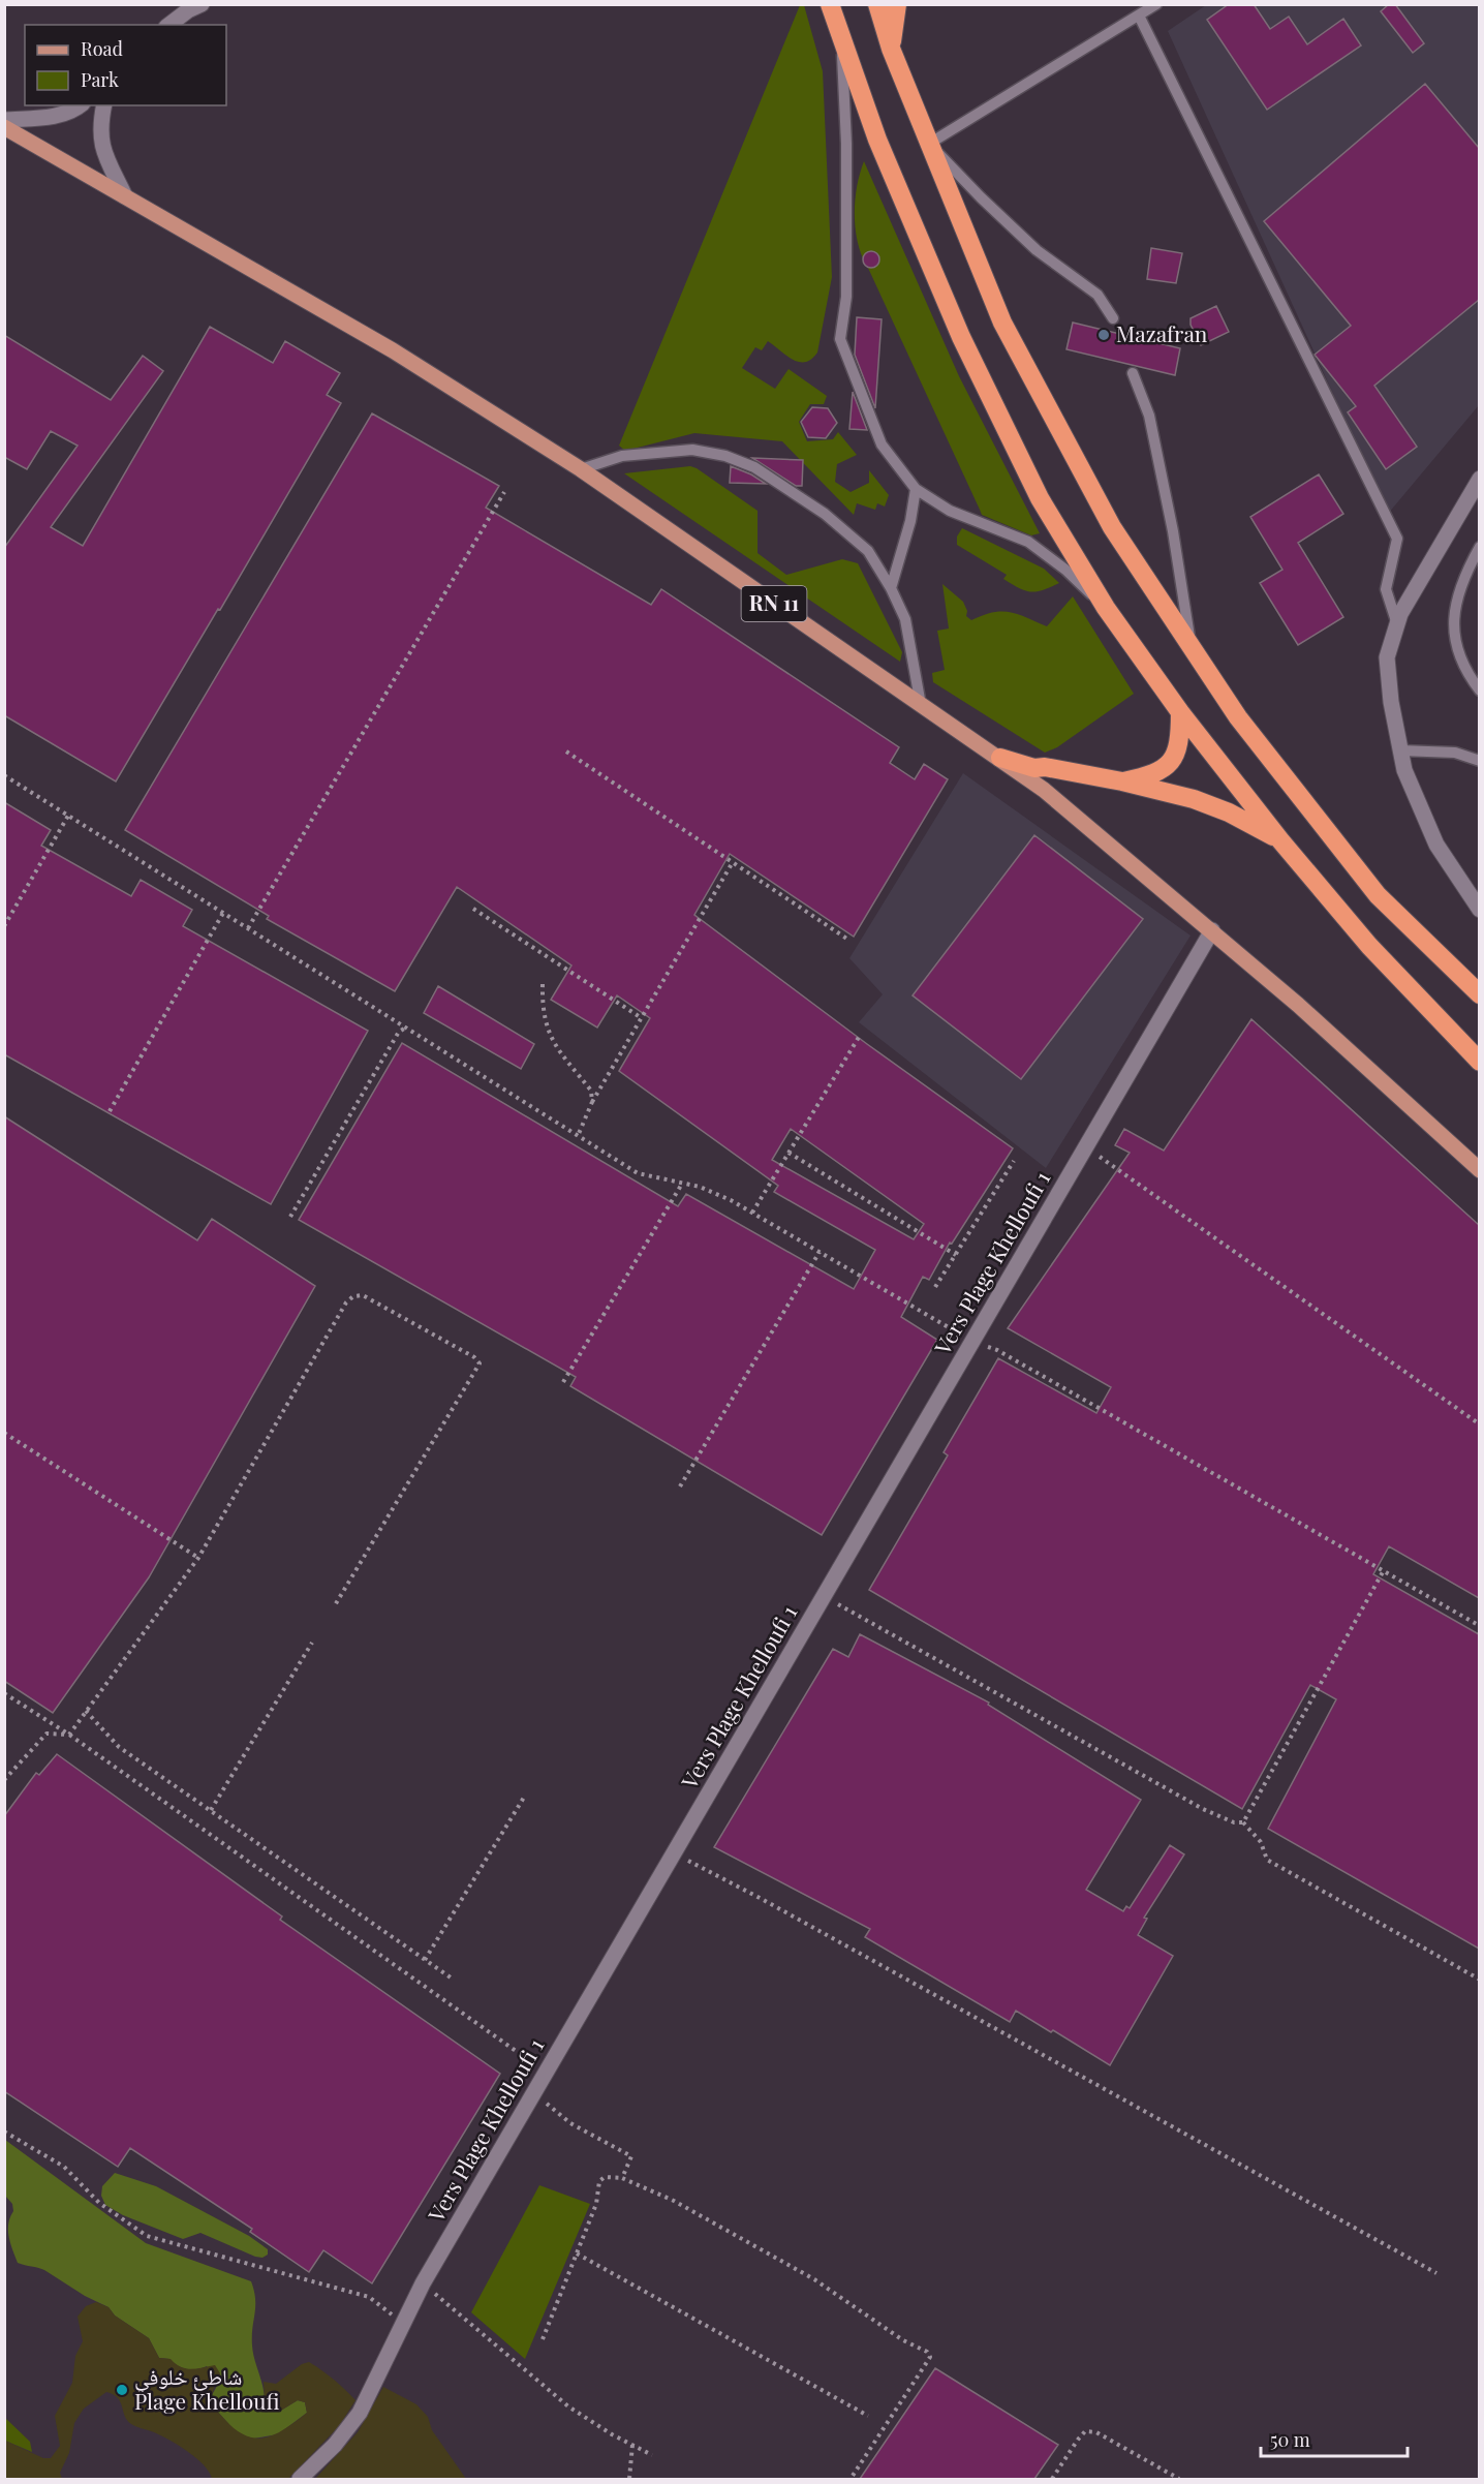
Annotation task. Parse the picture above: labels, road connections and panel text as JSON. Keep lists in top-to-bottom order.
{
  "streets": {
    "main road": ["RN 11"],
    "street": ["Vers Plage Khelloufi 1"]
  },
  "crossings": [
    ["RN 11", "Vers Plage Khelloufi 1"]
  ],
  "places": ["Mazafran", "شاطئ خلوفي Plage Khelloufi"],
  "legend": ["Road", "Park"],
  "scale_bar": "50 m"
}
